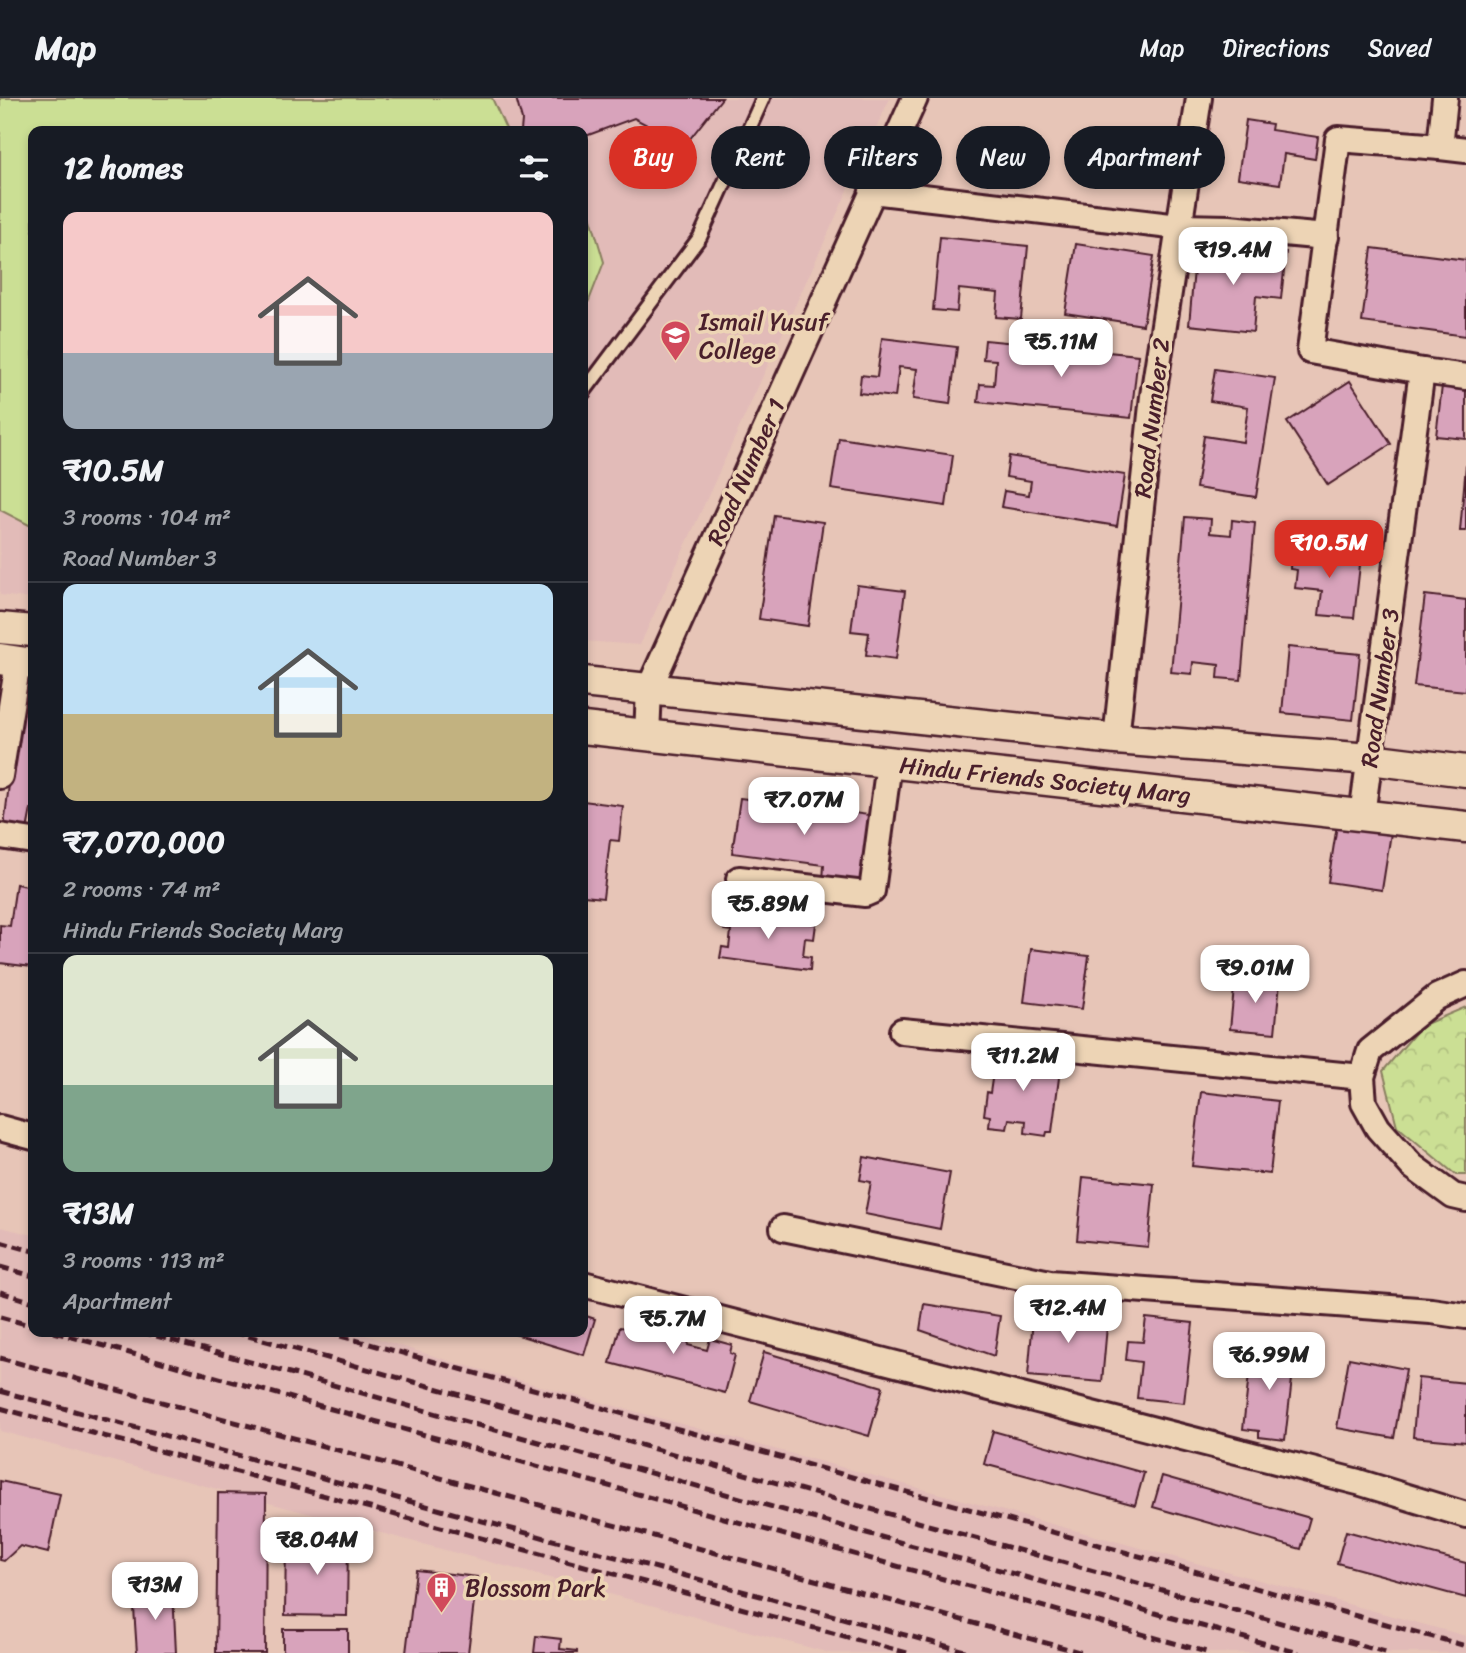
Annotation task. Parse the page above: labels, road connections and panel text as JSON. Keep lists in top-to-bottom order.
{
  "streets": {
    "street": [
      "Road Number 2",
      "Road Number 1",
      "Road Number 3",
      "Hindu Friends Society Marg"
    ]
  },
  "crossings": [
    ["Road Number 2", "Hindu Friends Society Marg"],
    ["Road Number 1", "Hindu Friends Society Marg"],
    ["Road Number 3", "Hindu Friends Society Marg"]
  ],
  "places": {
    "school or university": ["Ismail Yusuf College"],
    "building": ["Blossom Park"]
  },
  "page": {
    "header": "Map",
    "nav": ["Map", "Directions", "Saved"],
    "chip": [
      "Buy",
      "Rent",
      "Filters",
      "New",
      "Apartment"
    ],
    "heading": "12 homes",
    "list": [
      {
        "name": "₹10.5M",
        "note": "3 rooms · 104 m² · Road Number 3"
      },
      {
        "name": "₹7,070,000",
        "note": "2 rooms · 74 m² · Hindu Friends Society Marg"
      },
      {
        "name": "₹13M",
        "note": "3 rooms · 113 m² · Apartment"
      }
    ],
    "price": [
      "₹19.4M",
      "₹5.11M",
      "₹10.5M",
      "₹7.07M",
      "₹5.89M",
      "₹9.01M",
      "₹11.2M",
      "₹12.4M",
      "₹5.7M",
      "₹6.99M",
      "₹8.04M",
      "₹13M"
    ]
  }
}
